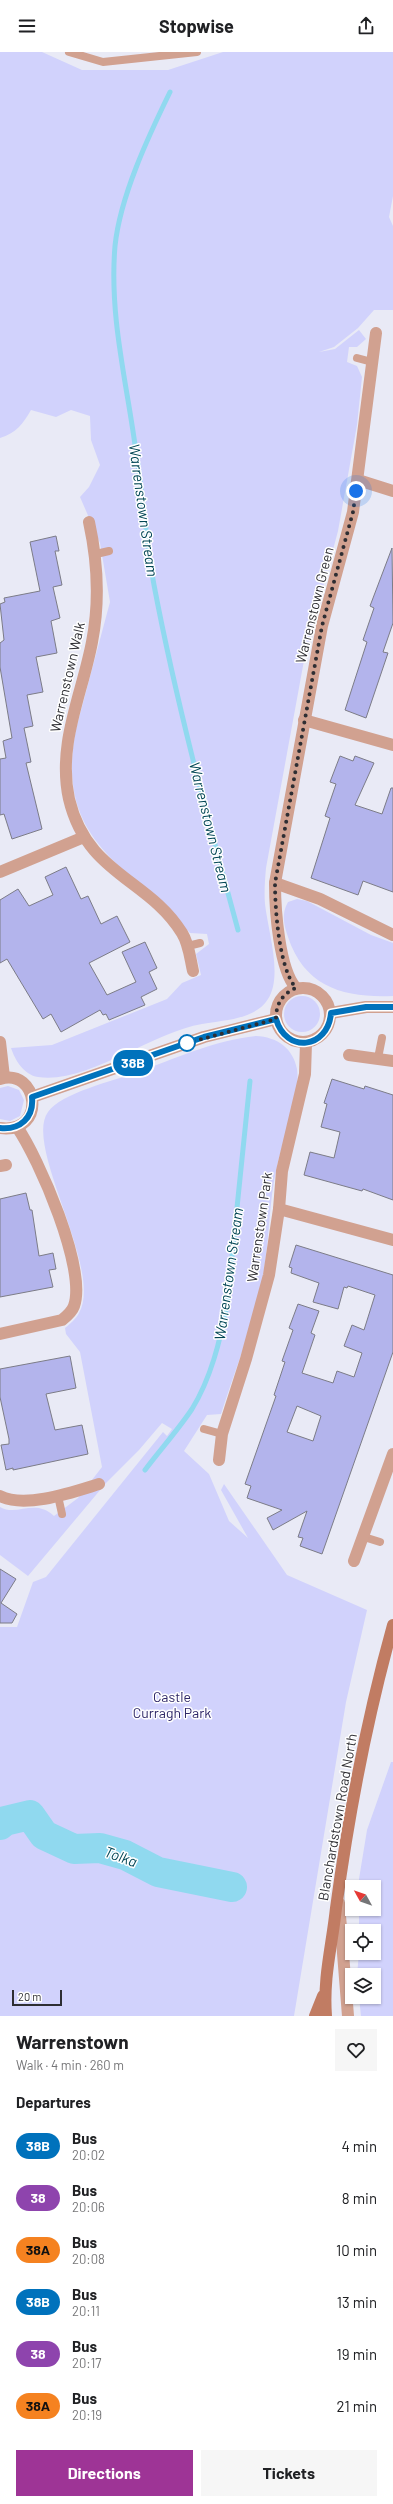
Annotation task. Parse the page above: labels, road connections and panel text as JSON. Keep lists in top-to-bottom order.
{
  "streets": {
    "main road": ["Blanchardstown Road North"],
    "street": ["Warrenstown Green", "Warrenstown Walk", "Warrenstown Park"]
  },
  "crossings": [
    ["Warrenstown Green", "Warrenstown Park"]
  ],
  "water": ["Warrenstown Stream", "Tolka"],
  "parks": ["Castle Curragh Park"],
  "lines": ["bus line 38B"],
  "scale_bar": "20 m",
  "north": "top left",
  "page": {
    "header": "Stopwise",
    "on_map": "38B",
    "scale": "20 m",
    "heading": [
      ["Warrenstown", "Walk · 4 min · 260 m"],
      "Departures"
    ],
    "list": [
      {
        "mark": "38B",
        "name": "Bus",
        "note": "20:02",
        "value": "4 min"
      },
      {
        "mark": "38",
        "name": "Bus",
        "note": "20:06",
        "value": "8 min"
      },
      {
        "mark": "38A",
        "name": "Bus",
        "note": "20:08",
        "value": "10 min"
      },
      {
        "mark": "38B",
        "name": "Bus",
        "note": "20:11",
        "value": "13 min"
      },
      {
        "mark": "38",
        "name": "Bus",
        "note": "20:17",
        "value": "19 min"
      },
      {
        "mark": "38A",
        "name": "Bus",
        "note": "20:19",
        "value": "21 min"
      }
    ],
    "buttons": ["Directions", "Tickets"]
  }
}
